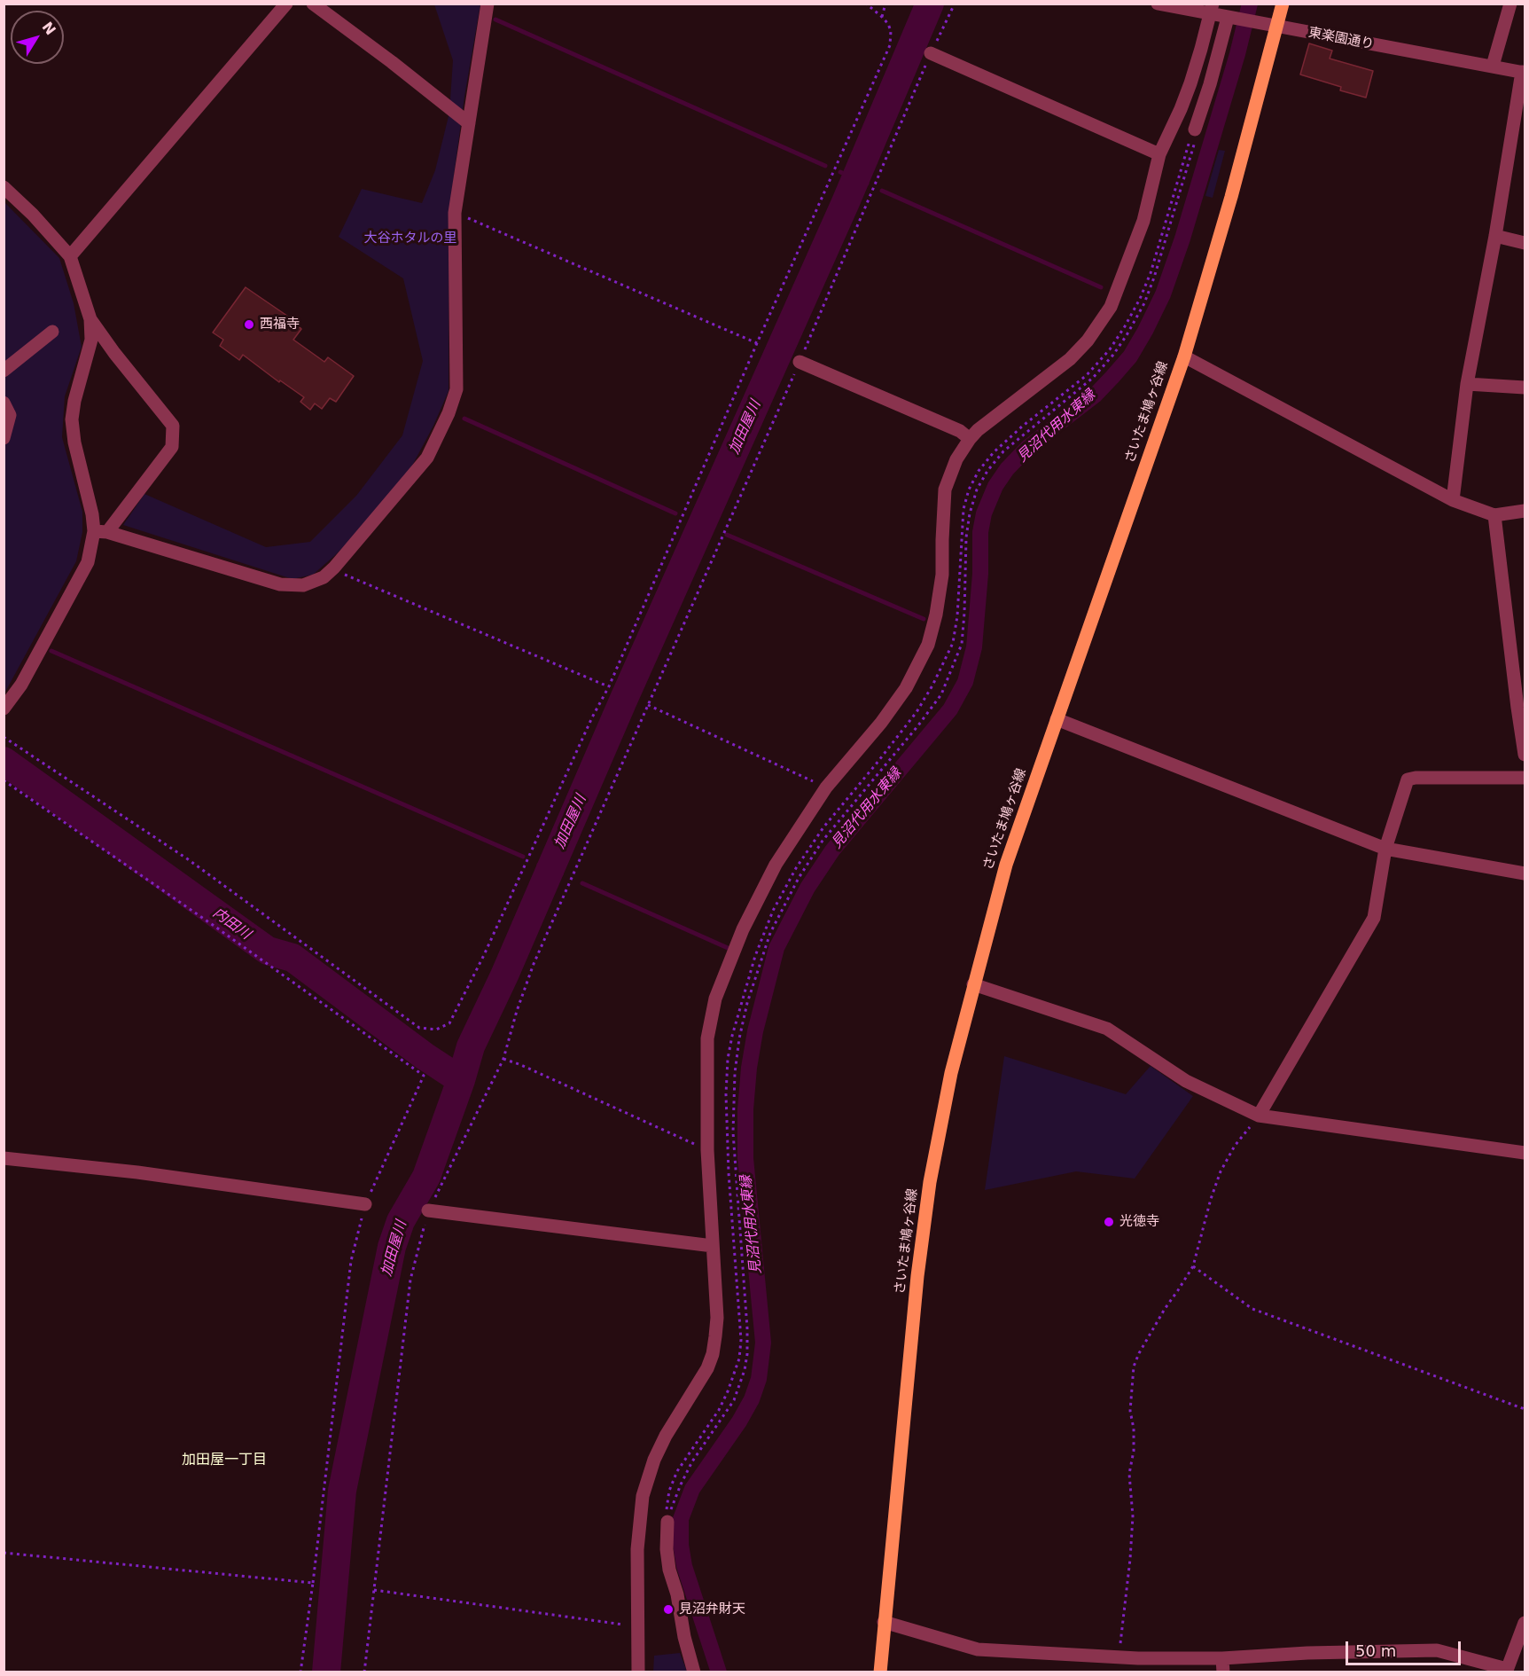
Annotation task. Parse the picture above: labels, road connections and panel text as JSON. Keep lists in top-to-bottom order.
{
  "streets": {
    "main road": ["さいたま鳩ヶ谷線"],
    "street": ["東楽園通り"]
  },
  "crossings": [
    ["東楽園通り", "さいたま鳩ヶ谷線"]
  ],
  "districts": ["加田屋一丁目"],
  "water": ["見沼代用水東縁", "加田屋川", "内田川"],
  "parks": ["大谷ホタルの里"],
  "places": ["西福寺", "光徳寺", "見沼弁財天"],
  "scale_bar": "50 m",
  "north": "top right"
}
